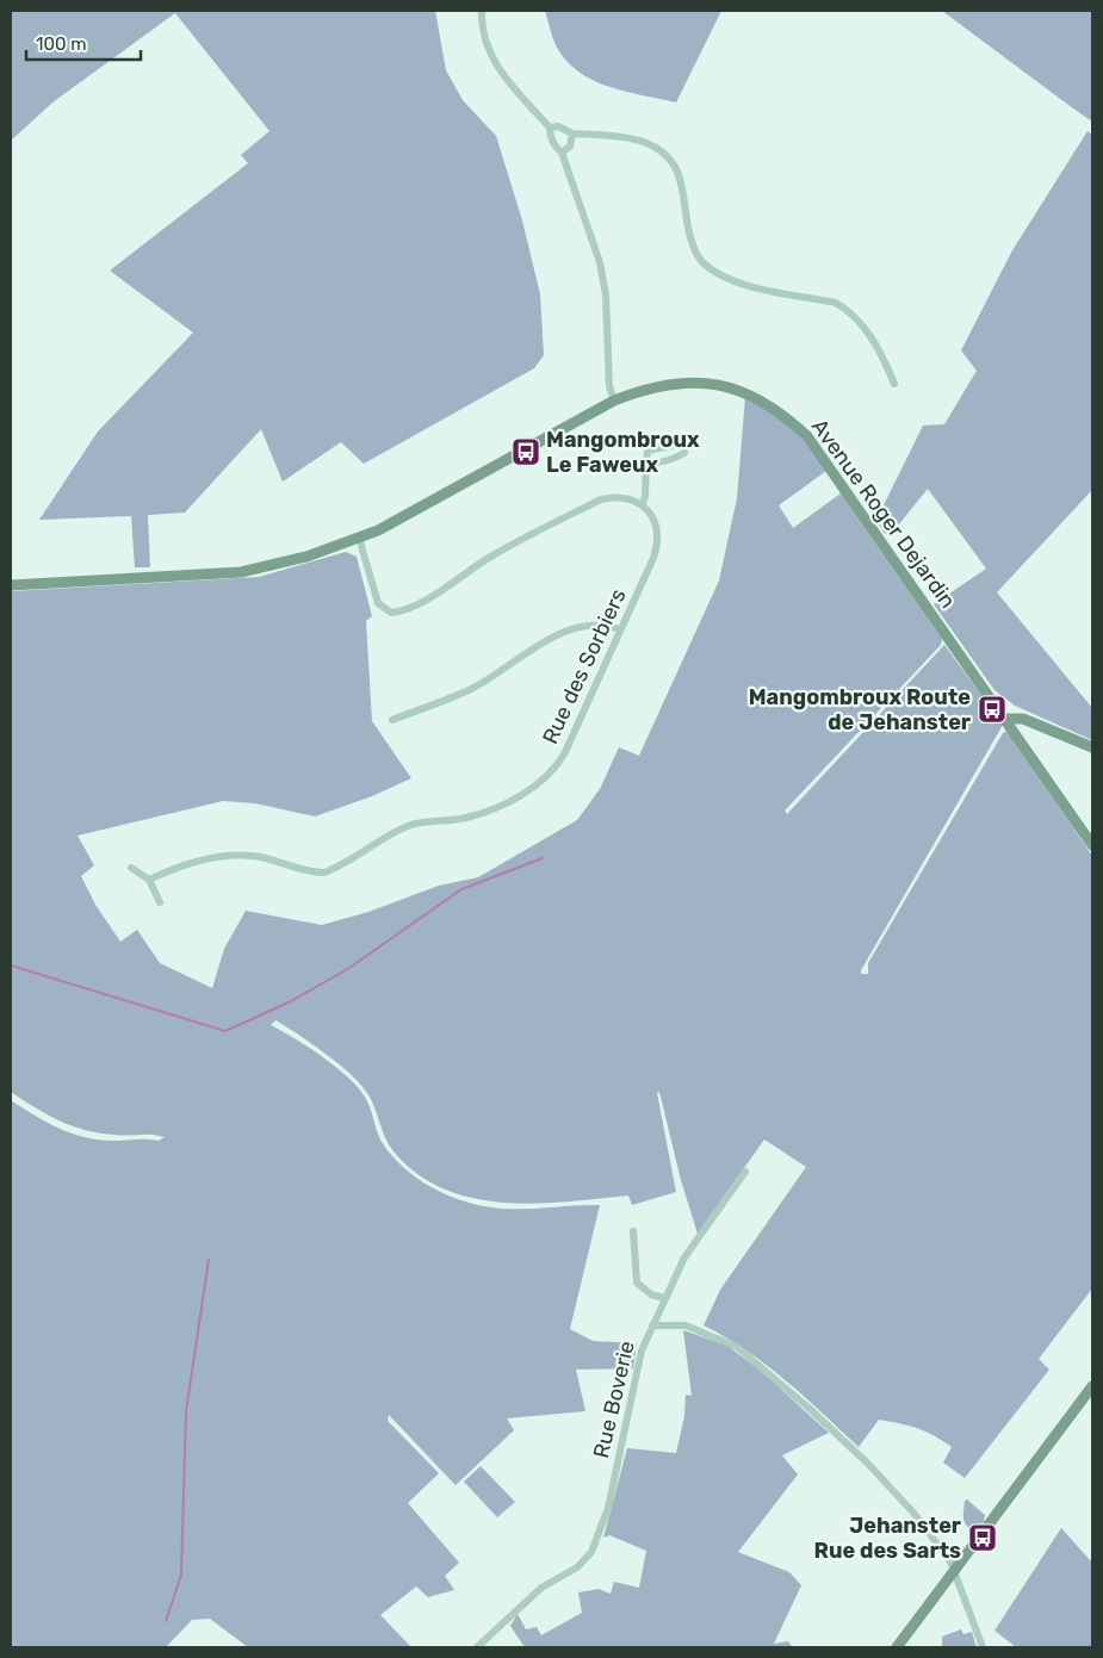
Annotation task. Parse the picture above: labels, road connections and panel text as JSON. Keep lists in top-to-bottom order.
{
  "streets": {
    "main road": ["Avenue Roger Dejardin"],
    "street": ["Rue des Sorbiers", "Rue Boverie"]
  },
  "places": {
    "bus stop": ["Mangombroux Le Faweux", "Mangombroux Route de Jehanster", "Jehanster Rue des Sarts"]
  },
  "scale_bar": "100 m"
}
